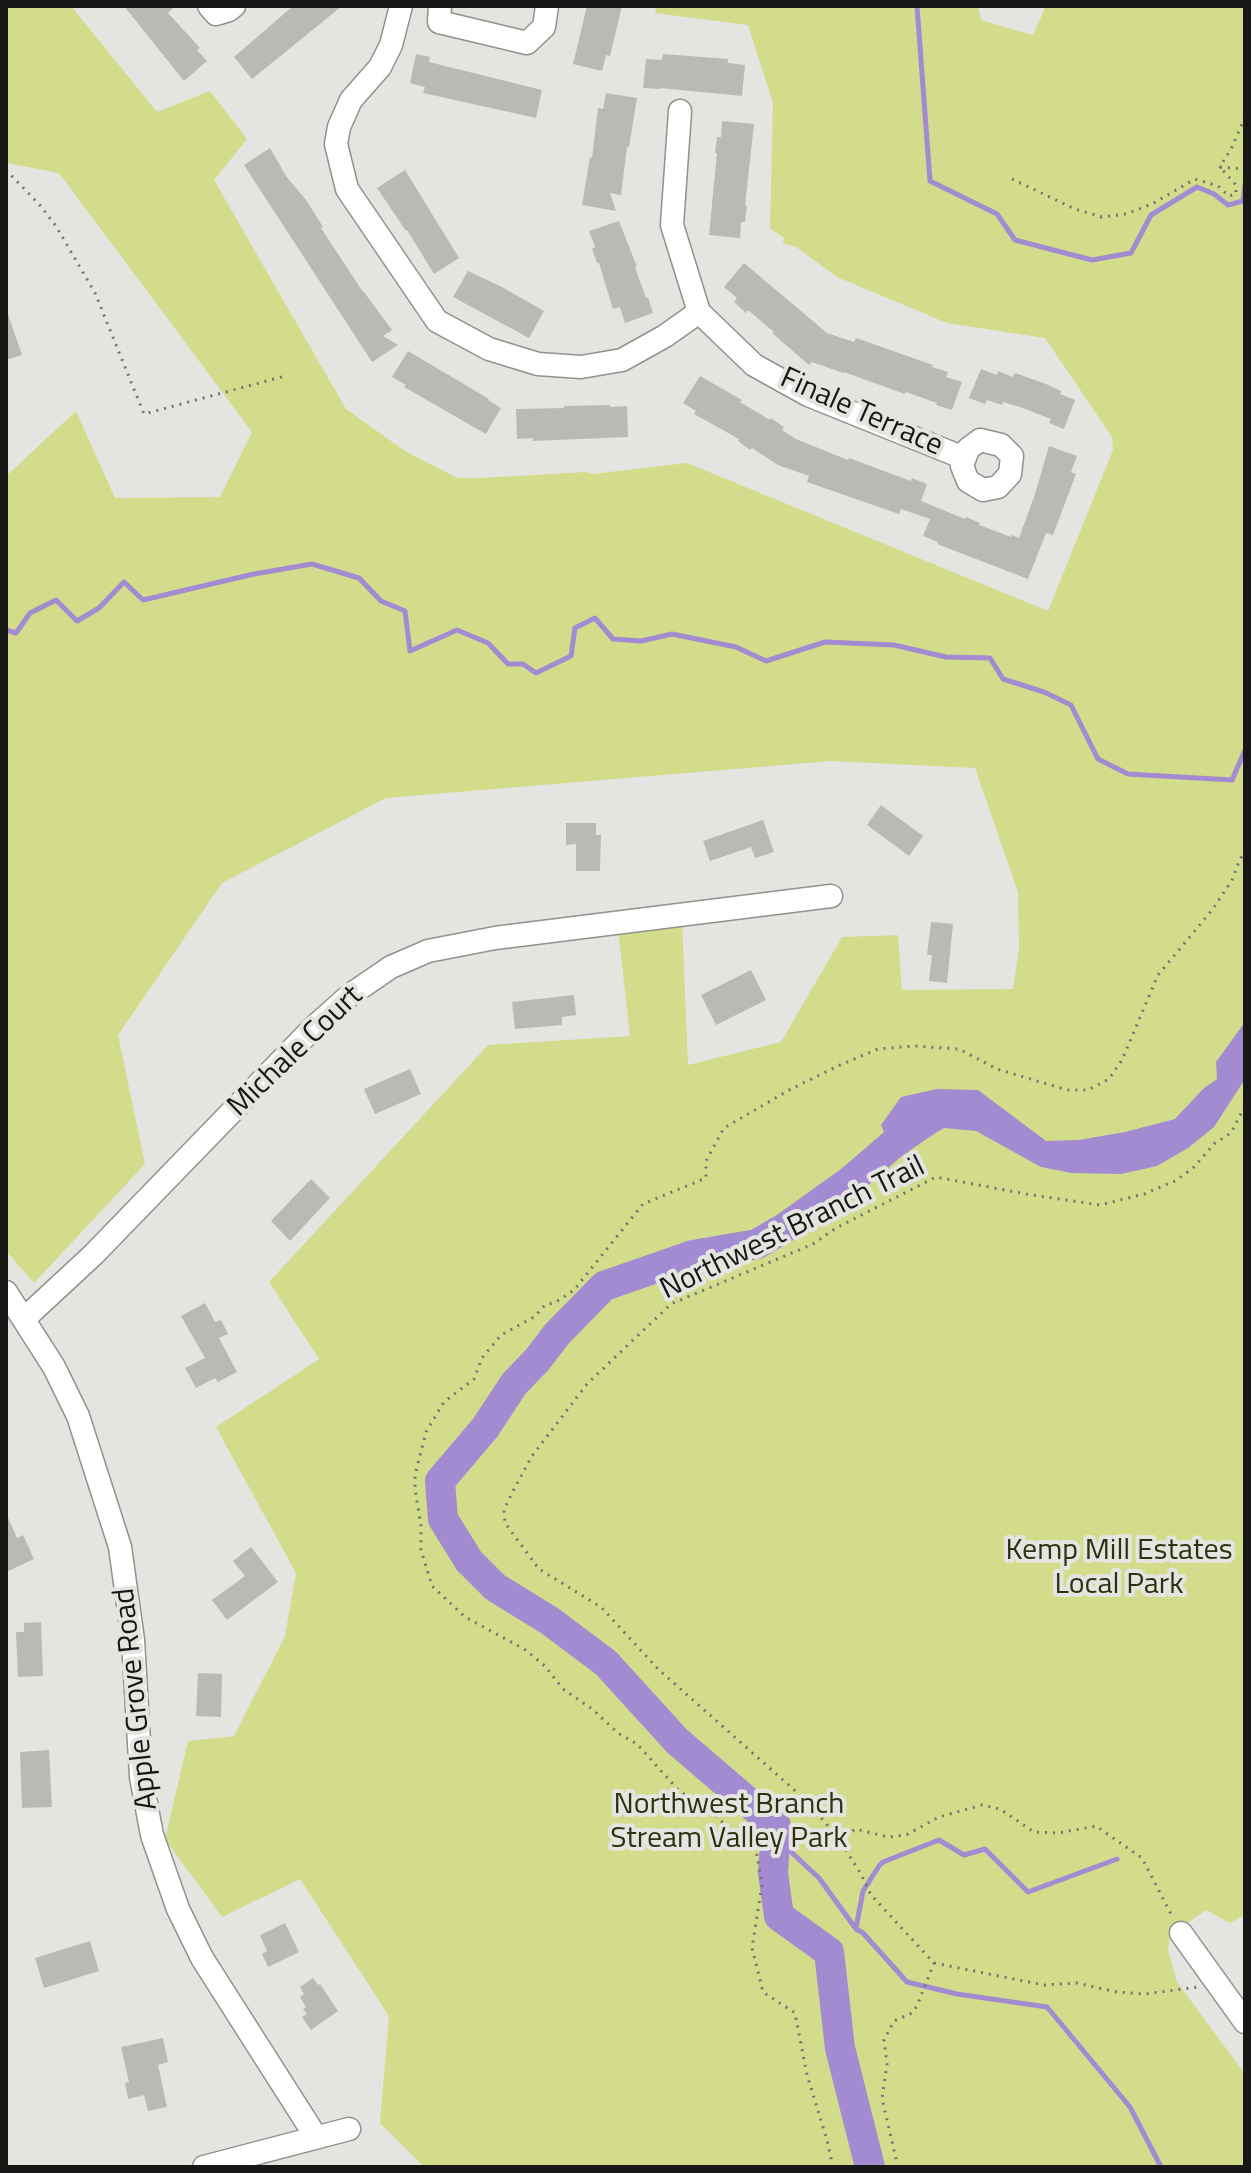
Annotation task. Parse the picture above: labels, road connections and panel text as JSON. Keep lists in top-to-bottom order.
{
  "streets": {
    "street": ["Finale Terrace", "Michale Court", "Apple Grove Road"],
    "path": ["Northwest Branch Trail"]
  },
  "crossings": [
    ["Michale Court", "Apple Grove Road"]
  ],
  "parks": ["Kemp Mill Estates Local Park", "Northwest Branch Stream Valley Park"]
}
